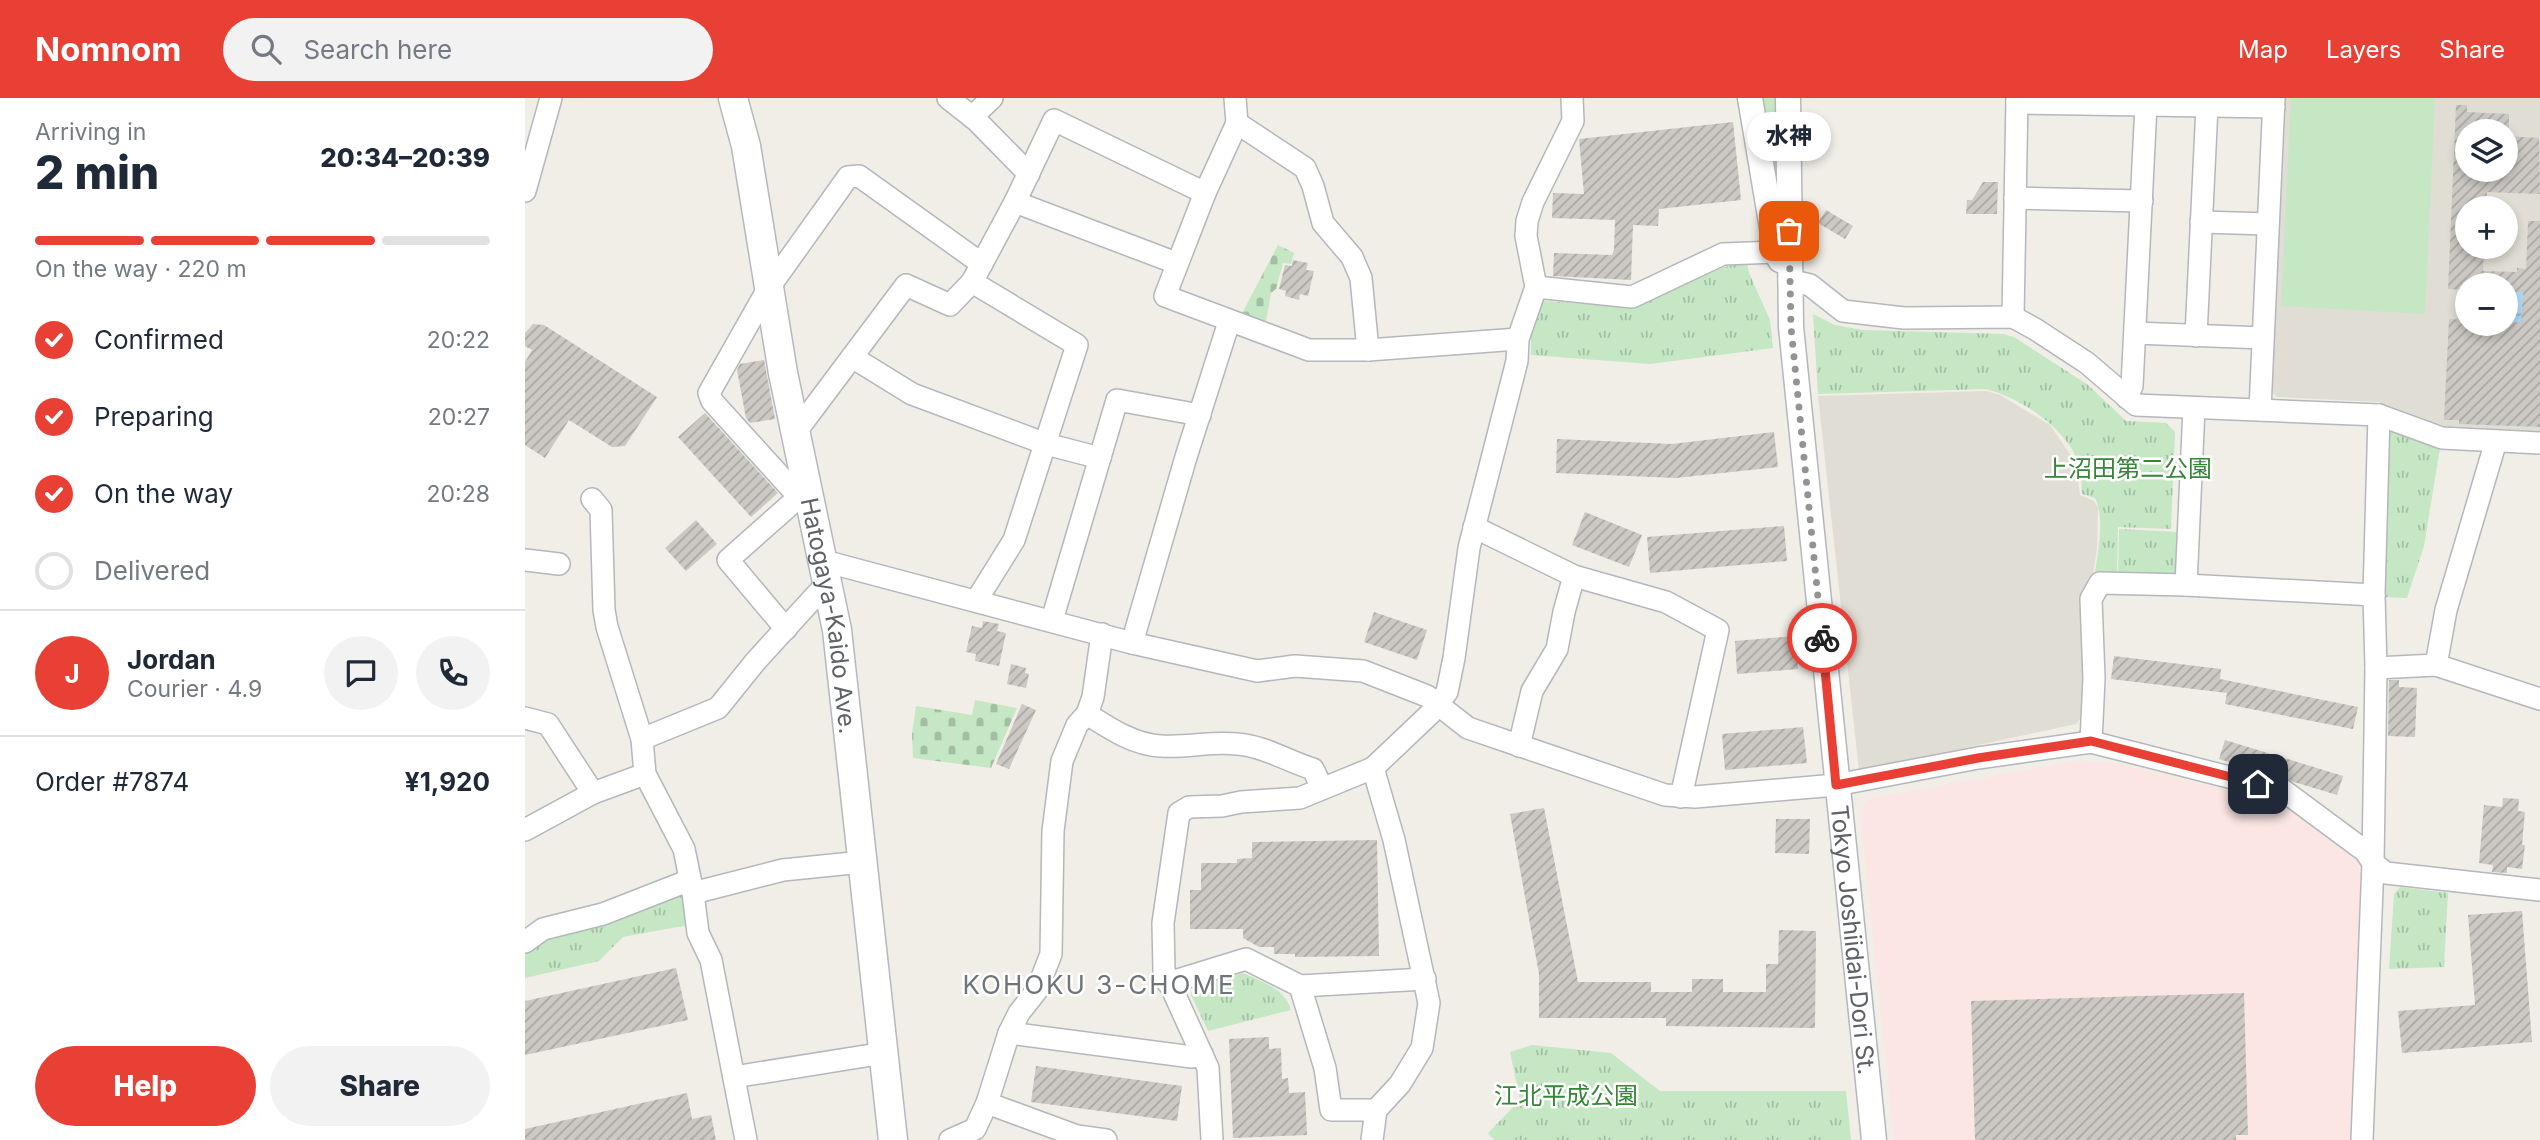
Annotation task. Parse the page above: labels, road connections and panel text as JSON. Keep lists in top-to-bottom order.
{
  "streets": {
    "main road": ["Hatogaya-Kaido Ave."],
    "street": ["Tokyo Joshiidai-Dori St."]
  },
  "districts": ["KOHOKU 3-CHOME"],
  "parks": ["上沼田第二公園", "江北平成公園"],
  "places": ["水神"],
  "page": {
    "header": "Nomnom",
    "search": "Search here",
    "nav": ["Map", "Layers", "Share"],
    "heading": ["2 min", "Arriving in", "20:34–20:39"],
    "panel": [
      "Jordan",
      "Courier · 4.9",
      "Order #7874",
      "¥1,920"
    ],
    "bubble": "水神",
    "map_buttons": ["+", "−"],
    "bar": "On the way · 220 m",
    "list": [
      ["Confirmed", "20:22"],
      ["Preparing", "20:27"],
      ["On the way", "20:28"],
      "Delivered"
    ],
    "round": "J",
    "buttons": ["Help", "Share"]
  }
}
